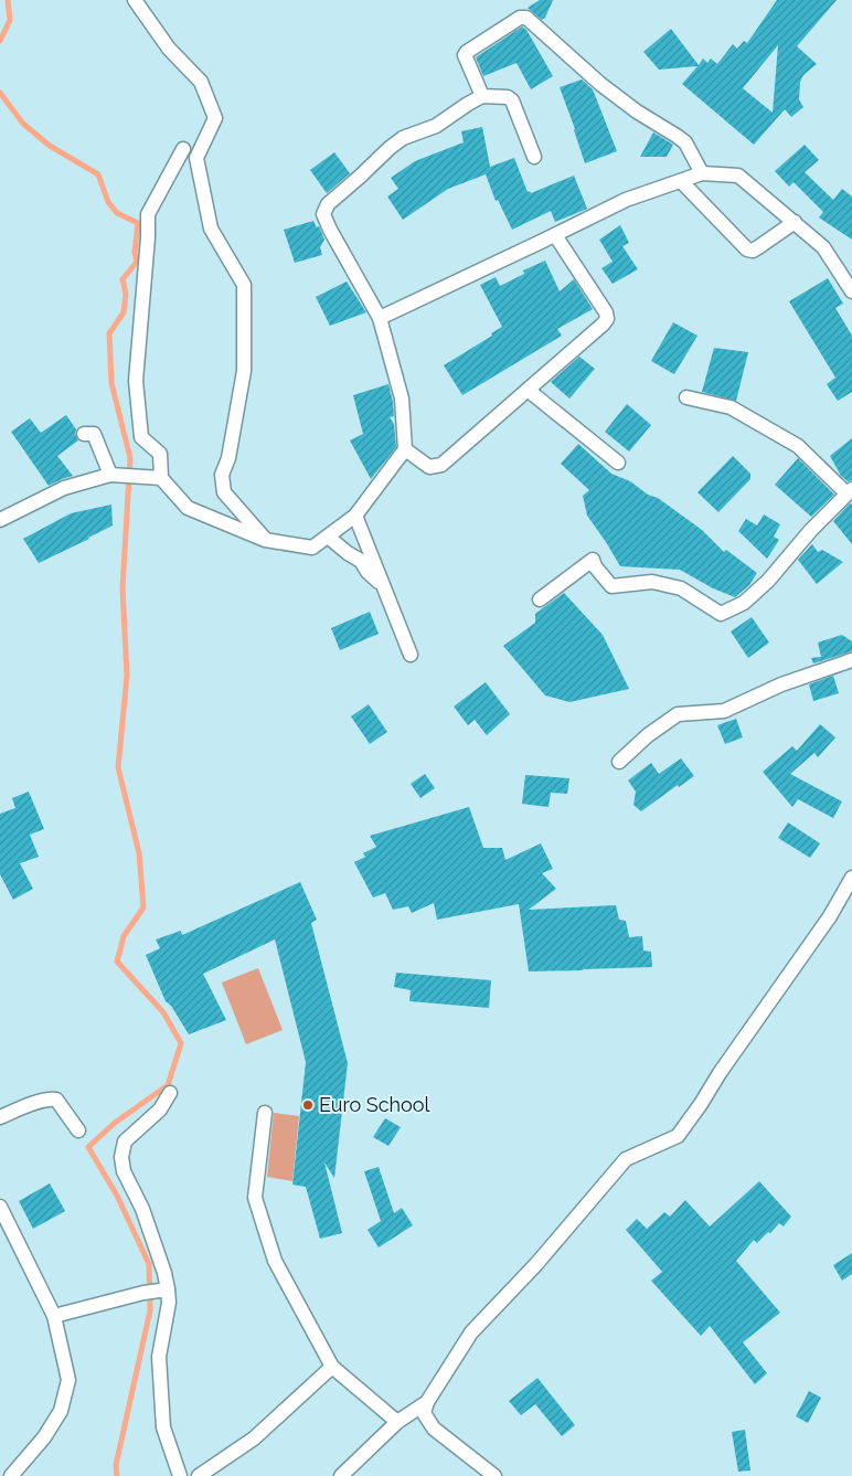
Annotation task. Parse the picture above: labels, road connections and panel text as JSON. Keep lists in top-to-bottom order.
{
  "places": ["Euro School"]
}
